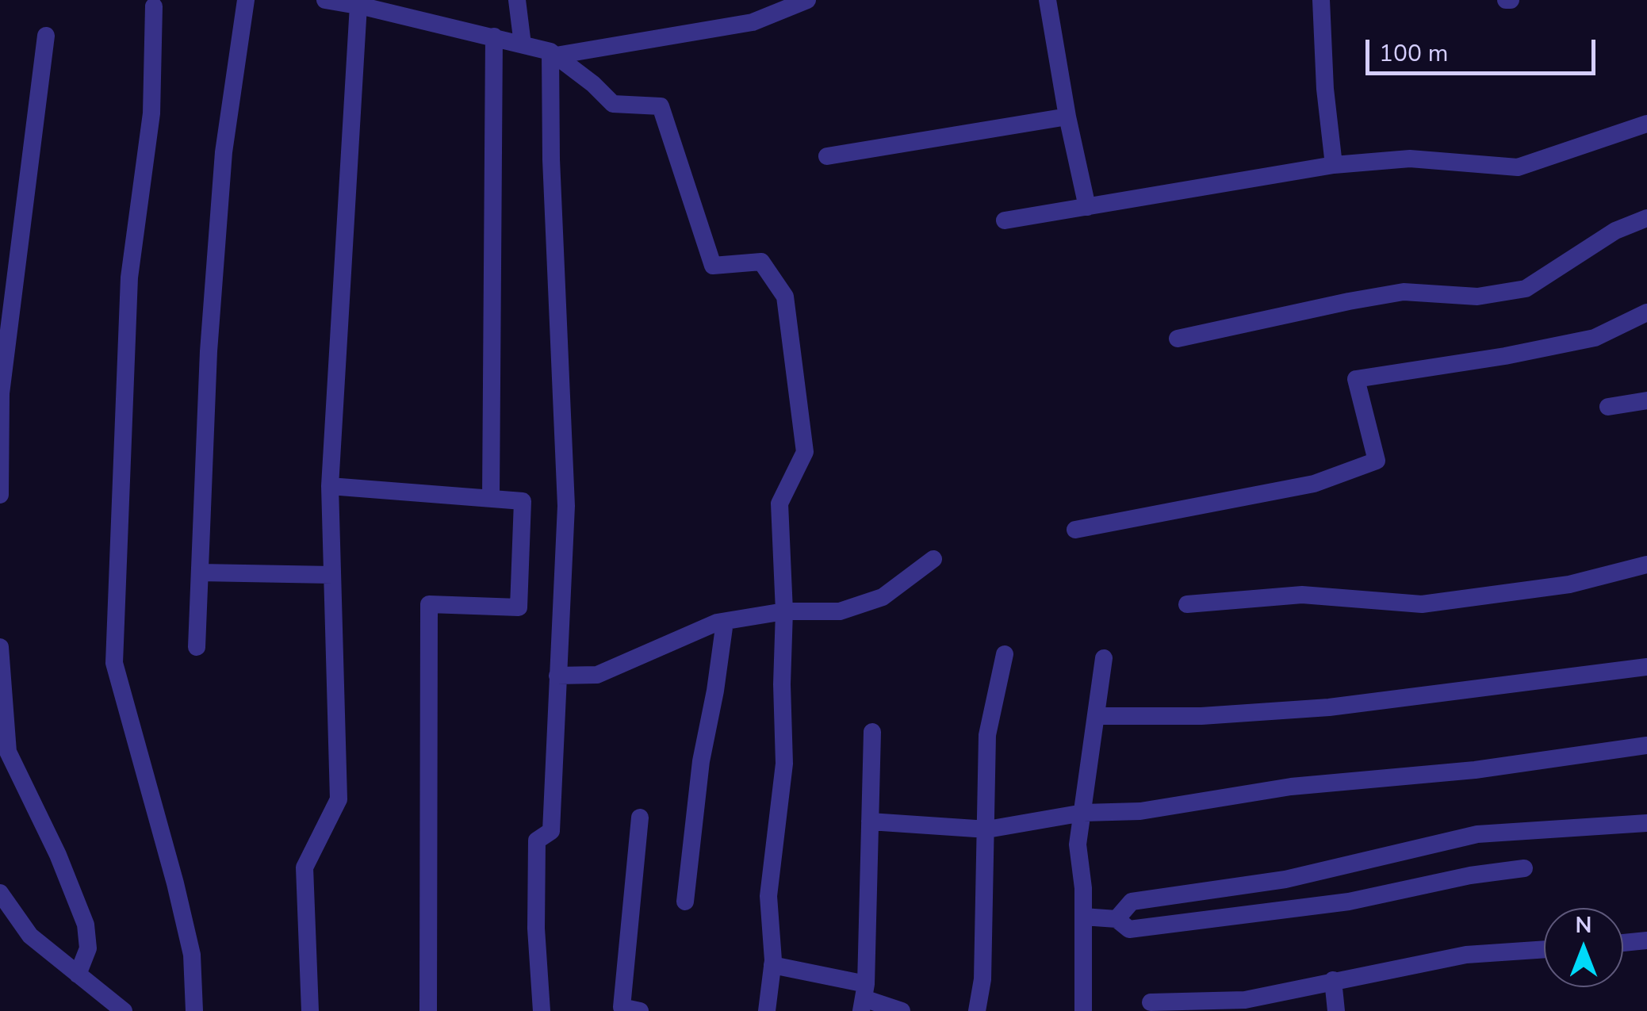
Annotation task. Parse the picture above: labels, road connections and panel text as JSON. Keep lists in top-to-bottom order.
{
  "scale_bar": "100 m",
  "north": "top"
}
